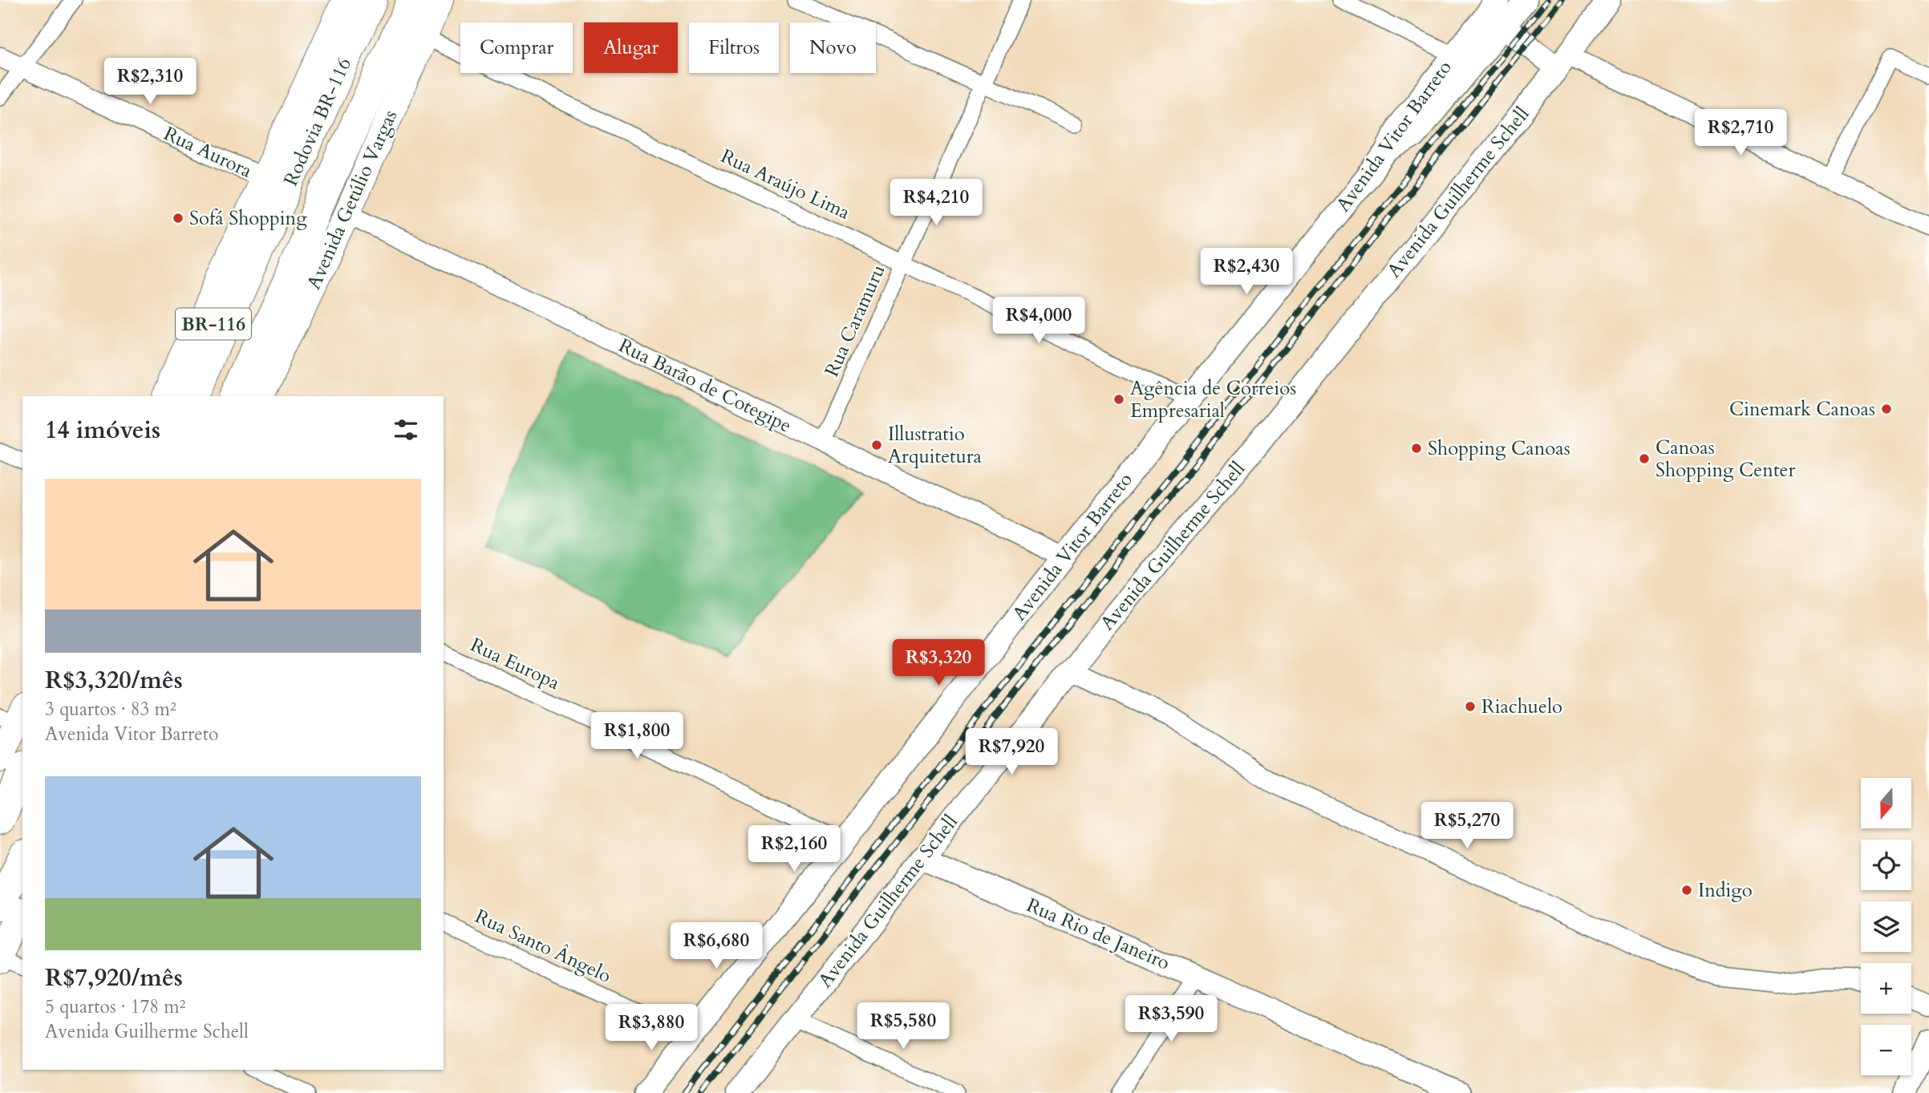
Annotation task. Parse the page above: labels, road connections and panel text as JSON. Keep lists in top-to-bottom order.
{
  "streets": {
    "highway": ["Rodovia BR-116", "BR-116"],
    "main road": [
      "Avenida Vitor Barreto",
      "Avenida Guilherme Schell",
      "Avenida Getúlio Vargas",
      "Rua Rio de Janeiro"
    ],
    "street": [
      "Rua Aurora",
      "Rua Araújo Lima",
      "Rua Caramuru",
      "Rua Barão de Cotegipe",
      "Rua Europa",
      "Rua Santo Ângelo"
    ]
  },
  "crossings": [
    ["Rodovia BR-116", "BR-116"],
    ["Avenida Vitor Barreto", "Rua Araújo Lima"],
    ["Avenida Vitor Barreto", "Rua Barão de Cotegipe"],
    ["Avenida Vitor Barreto", "Rua Europa"],
    ["Avenida Vitor Barreto", "Rua Santo Ângelo"],
    ["Rua Araújo Lima", "Avenida Getúlio Vargas"],
    ["Rua Araújo Lima", "Rua Caramuru"],
    ["Avenida Guilherme Schell", "Rua Rio de Janeiro"],
    ["Avenida Getúlio Vargas", "Rua Barão de Cotegipe"],
    ["Rua Caramuru", "Rua Barão de Cotegipe"]
  ],
  "places": [
    "Sofá Shopping",
    "Agência de Correios Empresarial",
    "Cinemark Canoas",
    "Illustratio Arquitetura",
    "Shopping Canoas",
    "Canoas Shopping Center",
    "Riachuelo",
    "Indigo"
  ],
  "north": "bottom",
  "page": {
    "chip": [
      "Comprar",
      "Alugar",
      "Filtros",
      "Novo"
    ],
    "price": [
      "R$2,310",
      "R$2,710",
      "R$4,210",
      "R$2,430",
      "R$4,000",
      "R$3,320",
      "R$1,800",
      "R$7,920",
      "R$5,270",
      "R$2,160",
      "R$6,680",
      "R$3,590",
      "R$5,580",
      "R$3,880"
    ],
    "heading": "14 imóveis",
    "list": [
      {
        "name": "R$3,320/mês",
        "note": "3 quartos · 83 m² · Avenida Vitor Barreto"
      },
      {
        "name": "R$7,920/mês",
        "note": "5 quartos · 178 m² · Avenida Guilherme Schell"
      }
    ],
    "map_buttons": ["+", "−"]
  }
}
